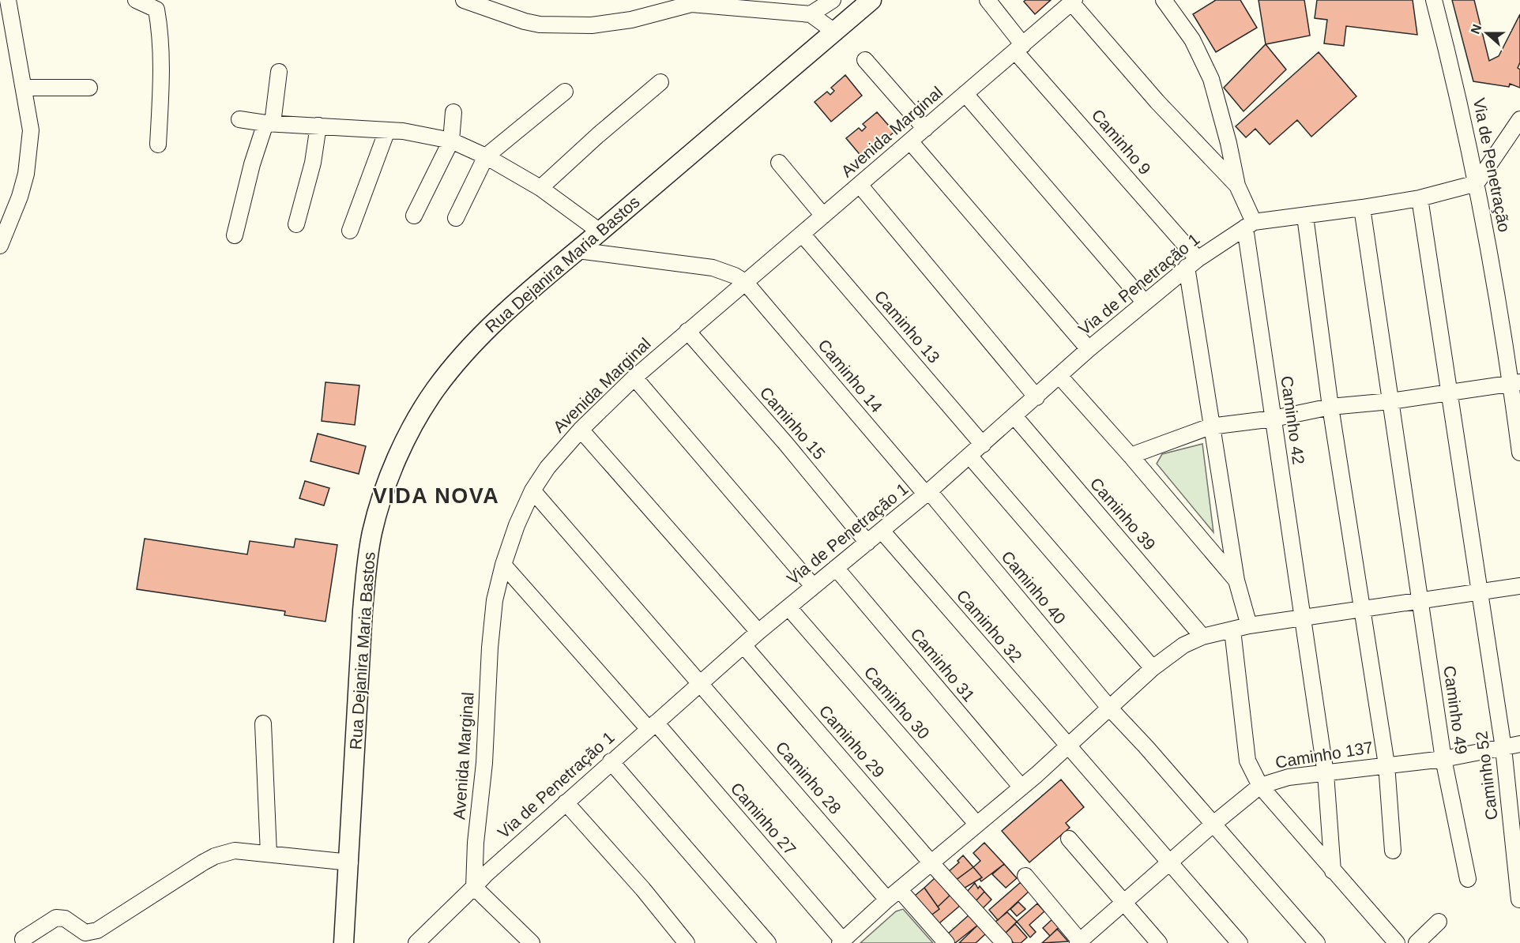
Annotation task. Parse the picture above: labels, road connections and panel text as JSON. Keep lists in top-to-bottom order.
{
  "streets": {
    "main road": ["Rua Dejanira Maria Bastos"],
    "street": [
      "Avenida Marginal",
      "Caminho 9",
      "Via de Penetração",
      "Via de Penetração 1",
      "Caminho 13",
      "Caminho 14",
      "Caminho 42",
      "Caminho 15",
      "Caminho 39",
      "Caminho 40",
      "Caminho 32",
      "Caminho 31",
      "Caminho 30",
      "Caminho 49",
      "Caminho 29",
      "Caminho 137",
      "Caminho 52",
      "Caminho 28",
      "Caminho 27"
    ]
  },
  "crossings": [
    ["Avenida Marginal", "Caminho 9"],
    ["Avenida Marginal", "Via de Penetração 1"],
    ["Avenida Marginal", "Caminho 13"],
    ["Avenida Marginal", "Caminho 14"],
    ["Avenida Marginal", "Caminho 15"],
    ["Avenida Marginal", "Caminho 28"],
    ["Avenida Marginal", "Caminho 27"],
    ["Caminho 9", "Via de Penetração 1"],
    ["Via de Penetração 1", "Caminho 13"],
    ["Via de Penetração 1", "Caminho 14"],
    ["Via de Penetração 1", "Caminho 42"],
    ["Via de Penetração 1", "Caminho 15"],
    ["Via de Penetração 1", "Caminho 39"],
    ["Via de Penetração 1", "Caminho 40"],
    ["Via de Penetração 1", "Caminho 32"],
    ["Via de Penetração 1", "Caminho 31"],
    ["Via de Penetração 1", "Caminho 30"],
    ["Via de Penetração 1", "Caminho 29"],
    ["Via de Penetração 1", "Caminho 28"],
    ["Via de Penetração 1", "Caminho 27"],
    ["Caminho 14", "Caminho 40"],
    ["Caminho 42", "Caminho 137"],
    ["Caminho 40", "Caminho 137"],
    ["Caminho 32", "Caminho 137"],
    ["Caminho 49", "Caminho 137"],
    ["Caminho 137", "Caminho 52"]
  ],
  "districts": ["VIDA NOVA"],
  "north": "left"
}
